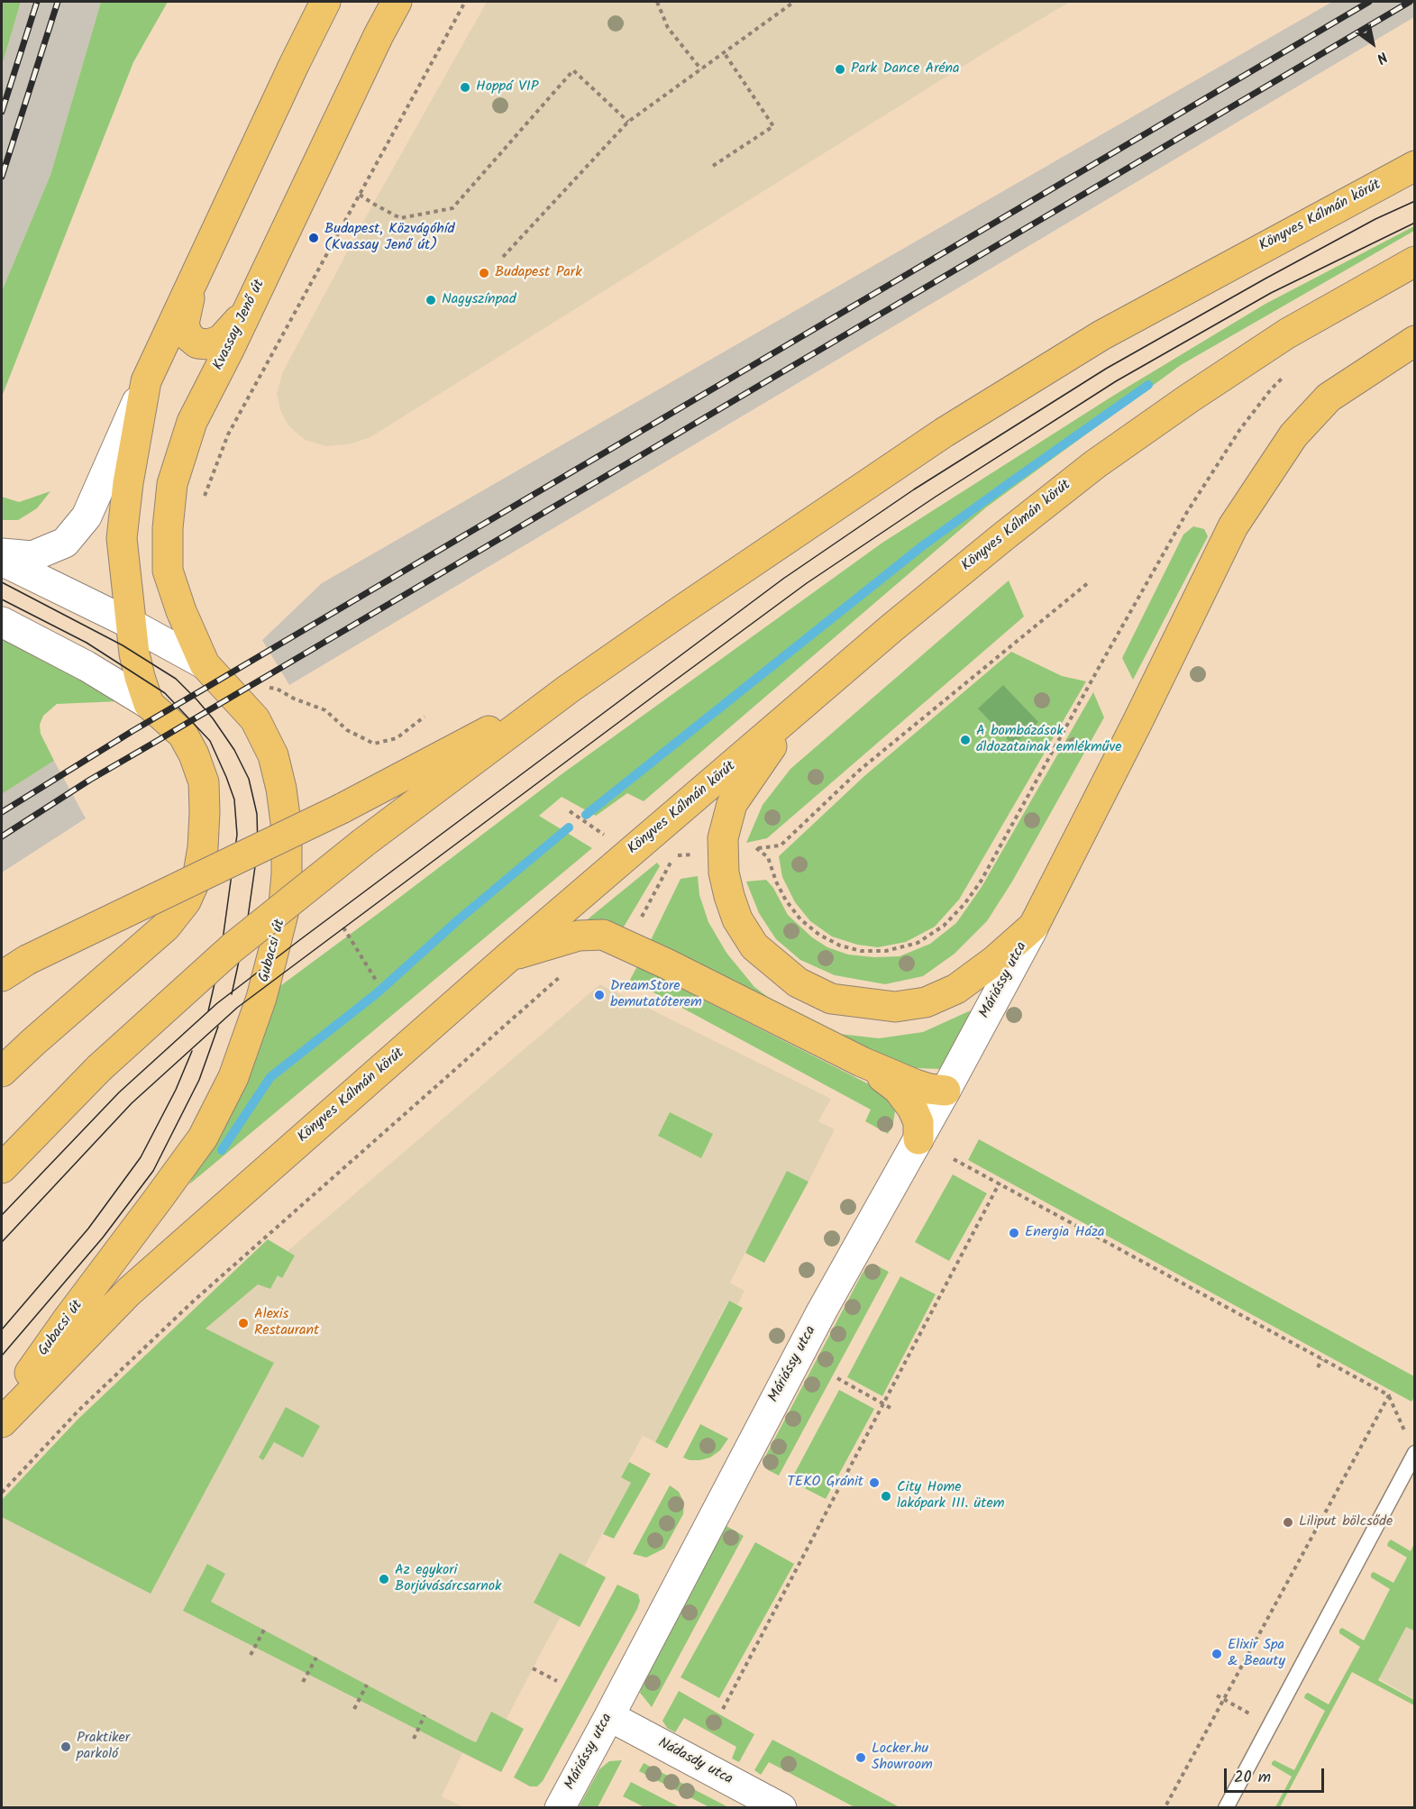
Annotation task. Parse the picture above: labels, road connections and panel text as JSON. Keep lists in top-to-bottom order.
{
  "streets": {
    "main road": ["Könyves Kálmán körút", "Kvassay Jenő út", "Gubacsi út"],
    "street": ["Máriássy utca", "Nádasdy utca"]
  },
  "crossings": [
    ["Kvassay Jenő út", "Gubacsi út"],
    ["Máriássy utca", "Nádasdy utca"]
  ],
  "places": [
    "Park Dance Aréna",
    "Hoppá VIP",
    "Budapest, Közvágóhíd (Kvassay Jenő út)",
    "Budapest Park",
    "Nagyszínpad",
    "A bombázások áldozatainak emlékműve",
    "DreamStore bemutatóterem",
    "Energia Háza",
    "Alexis Restaurant",
    "TEKO Gránit",
    "City Home lakópark III. ütem",
    "Liliput bölcsőde",
    "Az egykori Borjúvásárcsarnok",
    "Elixir Spa & Beauty",
    "Praktiker parkoló",
    "Locker.hu Showroom"
  ],
  "scale_bar": "20 m",
  "north": "bottom right"
}
